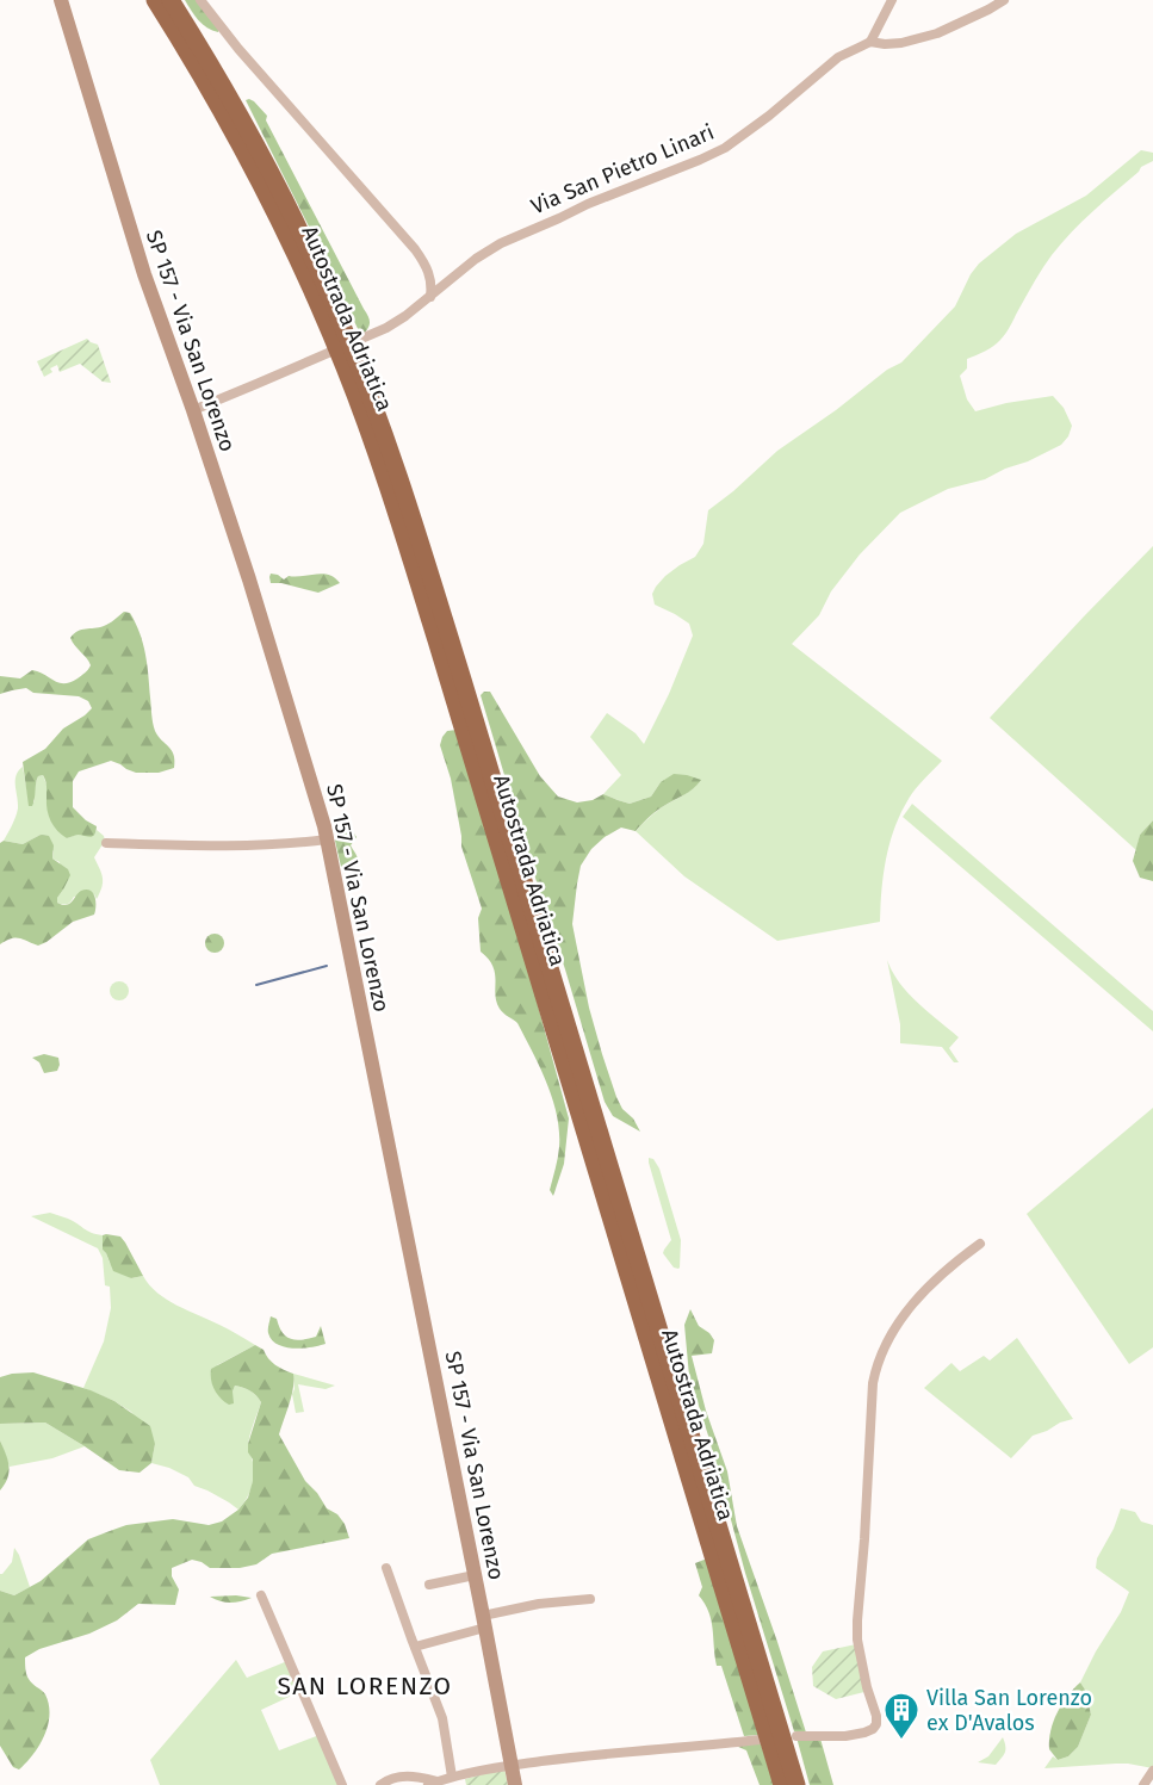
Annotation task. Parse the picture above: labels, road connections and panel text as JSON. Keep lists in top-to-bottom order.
{
  "streets": {
    "highway": ["Autostrada Adriatica"],
    "main road": ["SP 157 - Via San Lorenzo"],
    "street": ["Via San Pietro Linari"]
  },
  "crossings": [
    ["Via San Pietro Linari", "SP 157 - Via San Lorenzo"]
  ],
  "districts": ["SAN LORENZO"],
  "places": {
    "building": ["Villa San Lorenzo ex D'Avalos"]
  }
}
